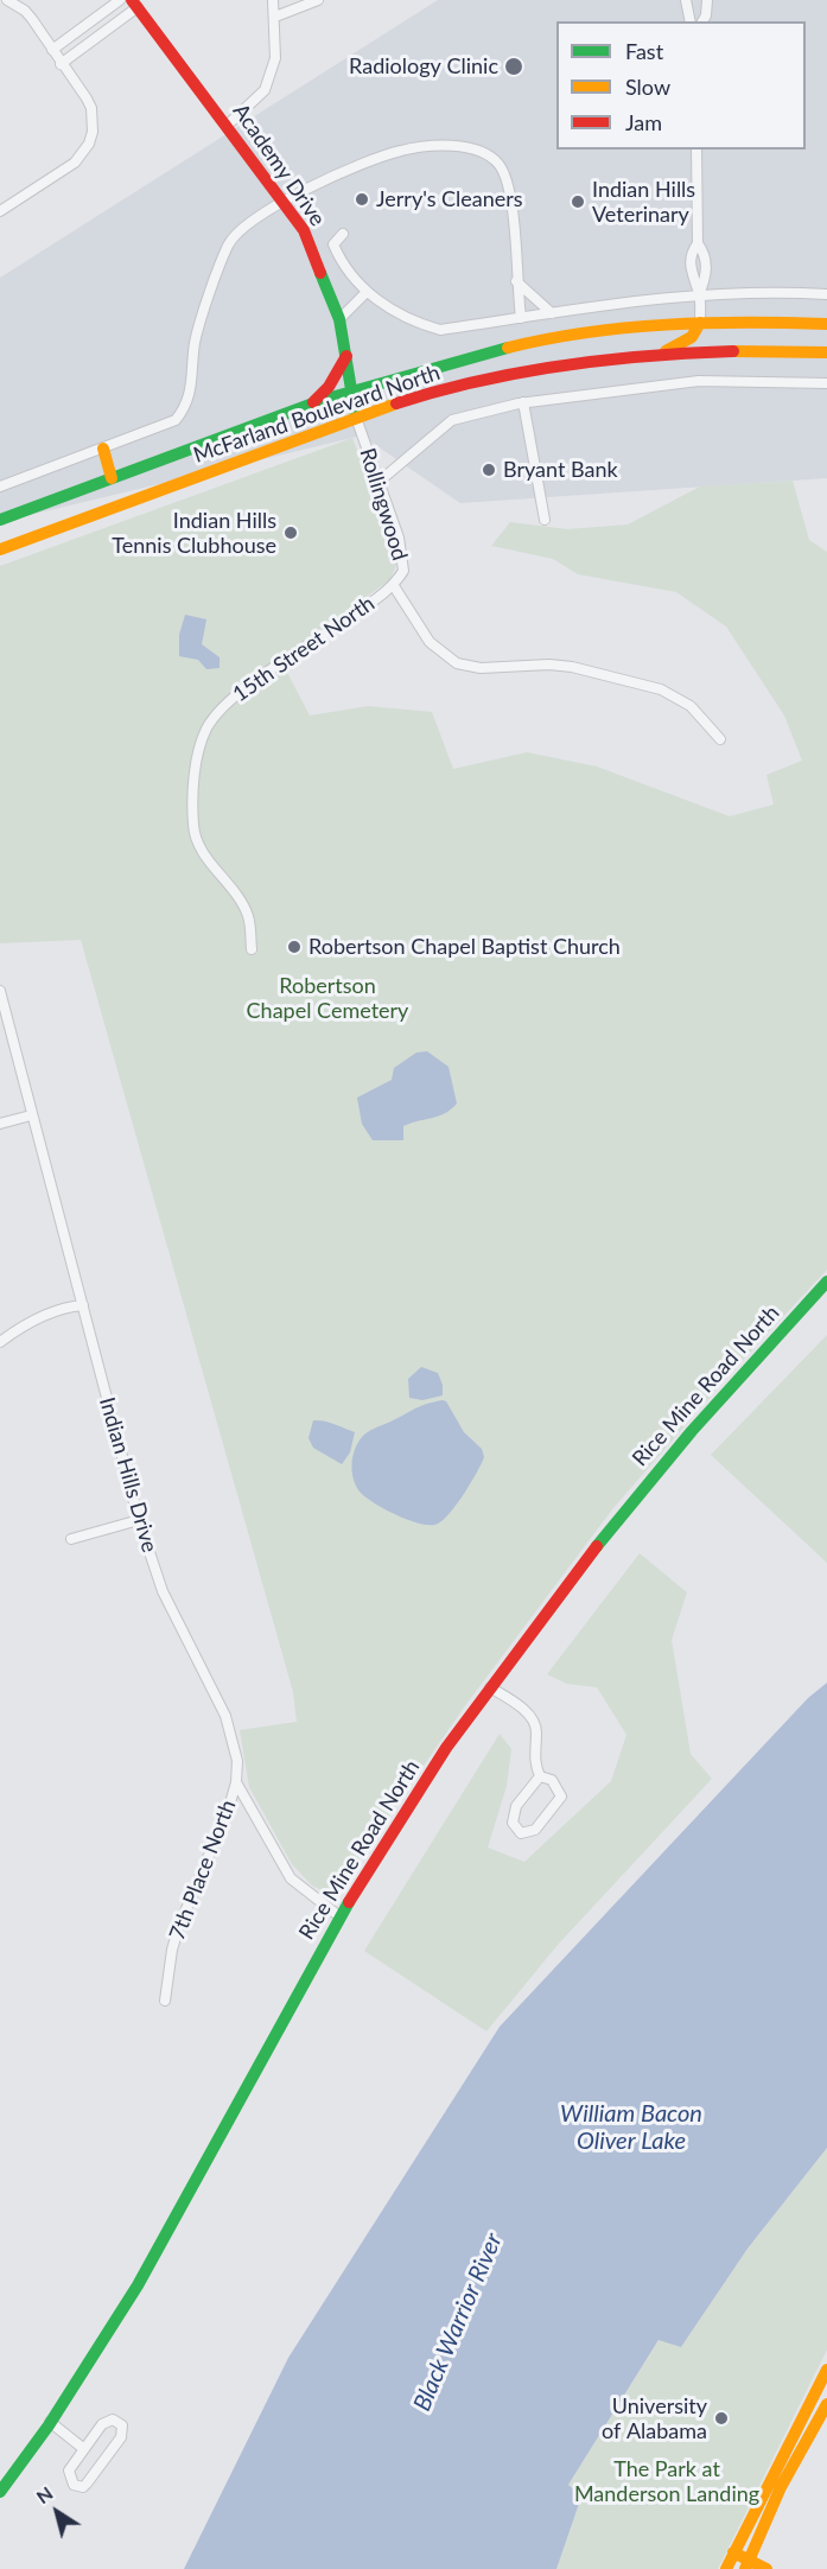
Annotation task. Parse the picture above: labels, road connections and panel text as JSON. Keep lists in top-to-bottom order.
{
  "streets": {
    "main road": ["Academy Drive", "McFarland Boulevard North", "Rice Mine Road North"],
    "street": [
      "Rollingwood",
      "15th Street North",
      "Indian Hills Drive",
      "7th Place North"
    ]
  },
  "crossings": [
    ["Academy Drive", "McFarland Boulevard North"],
    ["Academy Drive", "Rollingwood"],
    ["McFarland Boulevard North", "Rollingwood"],
    ["Rollingwood", "15th Street North"],
    ["Rice Mine Road North", "Indian Hills Drive"],
    ["Indian Hills Drive", "7th Place North"]
  ],
  "water": ["William Bacon Oliver Lake", "Black Warrior River"],
  "parks": ["Robertson Chapel Cemetery", "The Park at Manderson Landing"],
  "places": [
    "Radiology Clinic",
    "Jerry's Cleaners",
    "Indian Hills Veterinary",
    "Bryant Bank",
    "Indian Hills Tennis Clubhouse",
    "Robertson Chapel Baptist Church",
    "University of Alabama"
  ],
  "legend": ["Fast", "Slow", "Jam"],
  "north": "top left"
}
